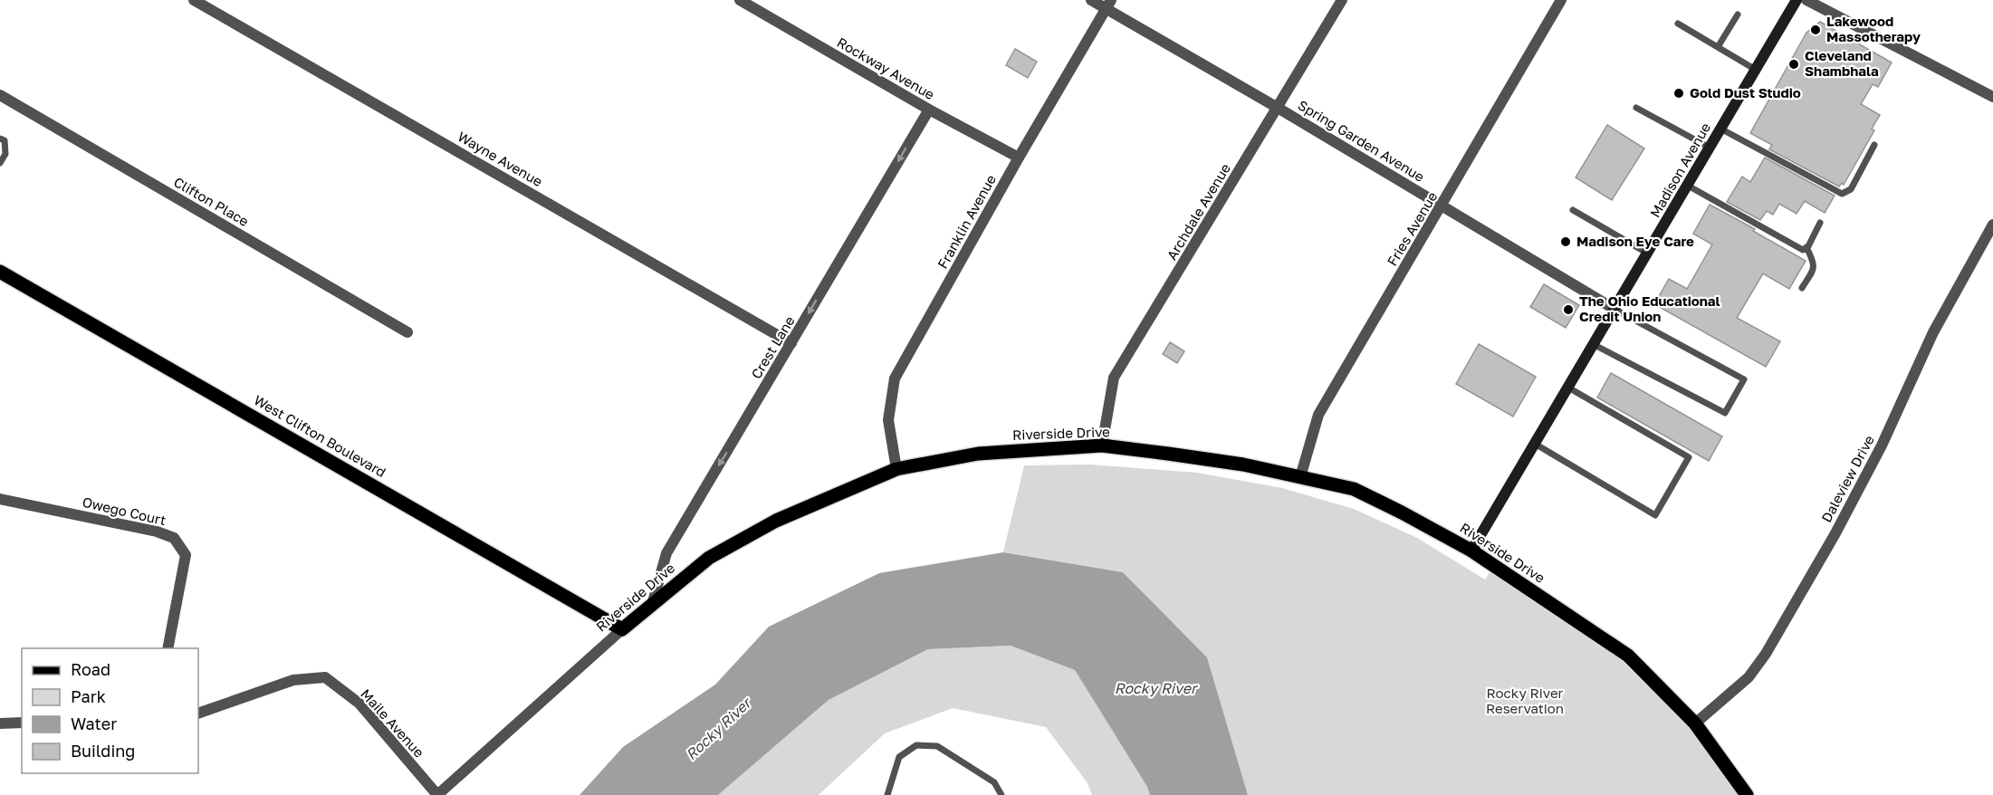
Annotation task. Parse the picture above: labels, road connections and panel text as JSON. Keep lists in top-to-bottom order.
{
  "streets": {
    "main road": ["Madison Avenue", "Riverside Drive", "West Clifton Boulevard"],
    "street": [
      "Rockway Avenue",
      "Spring Garden Avenue",
      "Wayne Avenue",
      "Clifton Place",
      "Archdale Avenue",
      "Franklin Avenue",
      "Fries Avenue",
      "Crest Lane",
      "Daleview Drive",
      "Owego Court",
      "Maile Avenue"
    ]
  },
  "crossings": [
    ["Rockway Avenue", "Franklin Avenue"],
    ["Rockway Avenue", "Crest Lane"],
    ["Spring Garden Avenue", "Madison Avenue"],
    ["Spring Garden Avenue", "Archdale Avenue"],
    ["Spring Garden Avenue", "Franklin Avenue"],
    ["Spring Garden Avenue", "Fries Avenue"],
    ["Wayne Avenue", "Crest Lane"],
    ["Madison Avenue", "Riverside Drive"],
    ["Archdale Avenue", "Riverside Drive"],
    ["Franklin Avenue", "Riverside Drive"],
    ["Fries Avenue", "Riverside Drive"],
    ["Crest Lane", "Riverside Drive"],
    ["Riverside Drive", "West Clifton Boulevard"],
    ["Riverside Drive", "Daleview Drive"],
    ["Riverside Drive", "Maile Avenue"]
  ],
  "one_way": ["Crest Lane"],
  "water": ["Rocky River"],
  "parks": ["Rocky River Reservation"],
  "places": [
    "Lakewood Massotherapy",
    "Cleveland Shambhala",
    "Gold Dust Studio",
    "Madison Eye Care",
    "The Ohio Educational Credit Union"
  ],
  "legend": [
    "Road",
    "Park",
    "Water",
    "Building"
  ]
}
